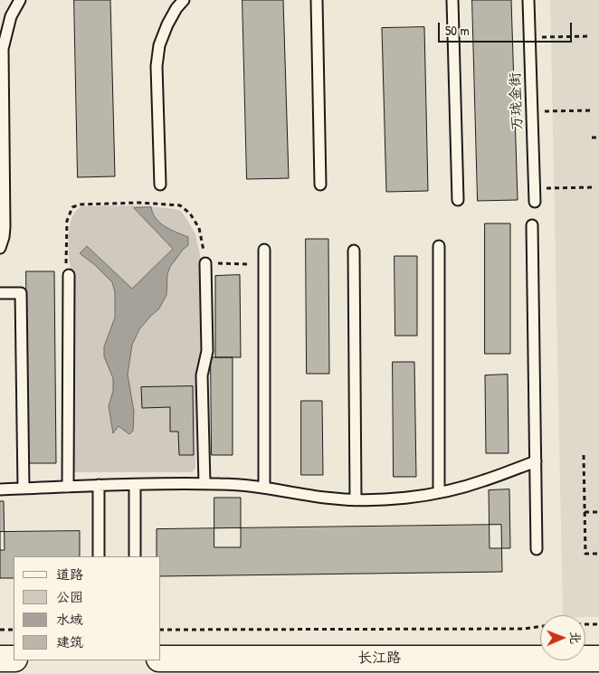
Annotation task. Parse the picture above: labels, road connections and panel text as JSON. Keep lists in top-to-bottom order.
{
  "streets": {
    "street": ["长江路"],
    "lane": ["万珑金街"]
  },
  "legend": [
    "道路",
    "公园",
    "水域",
    "建筑"
  ],
  "scale_bar": "50 m",
  "north": "right"
}
